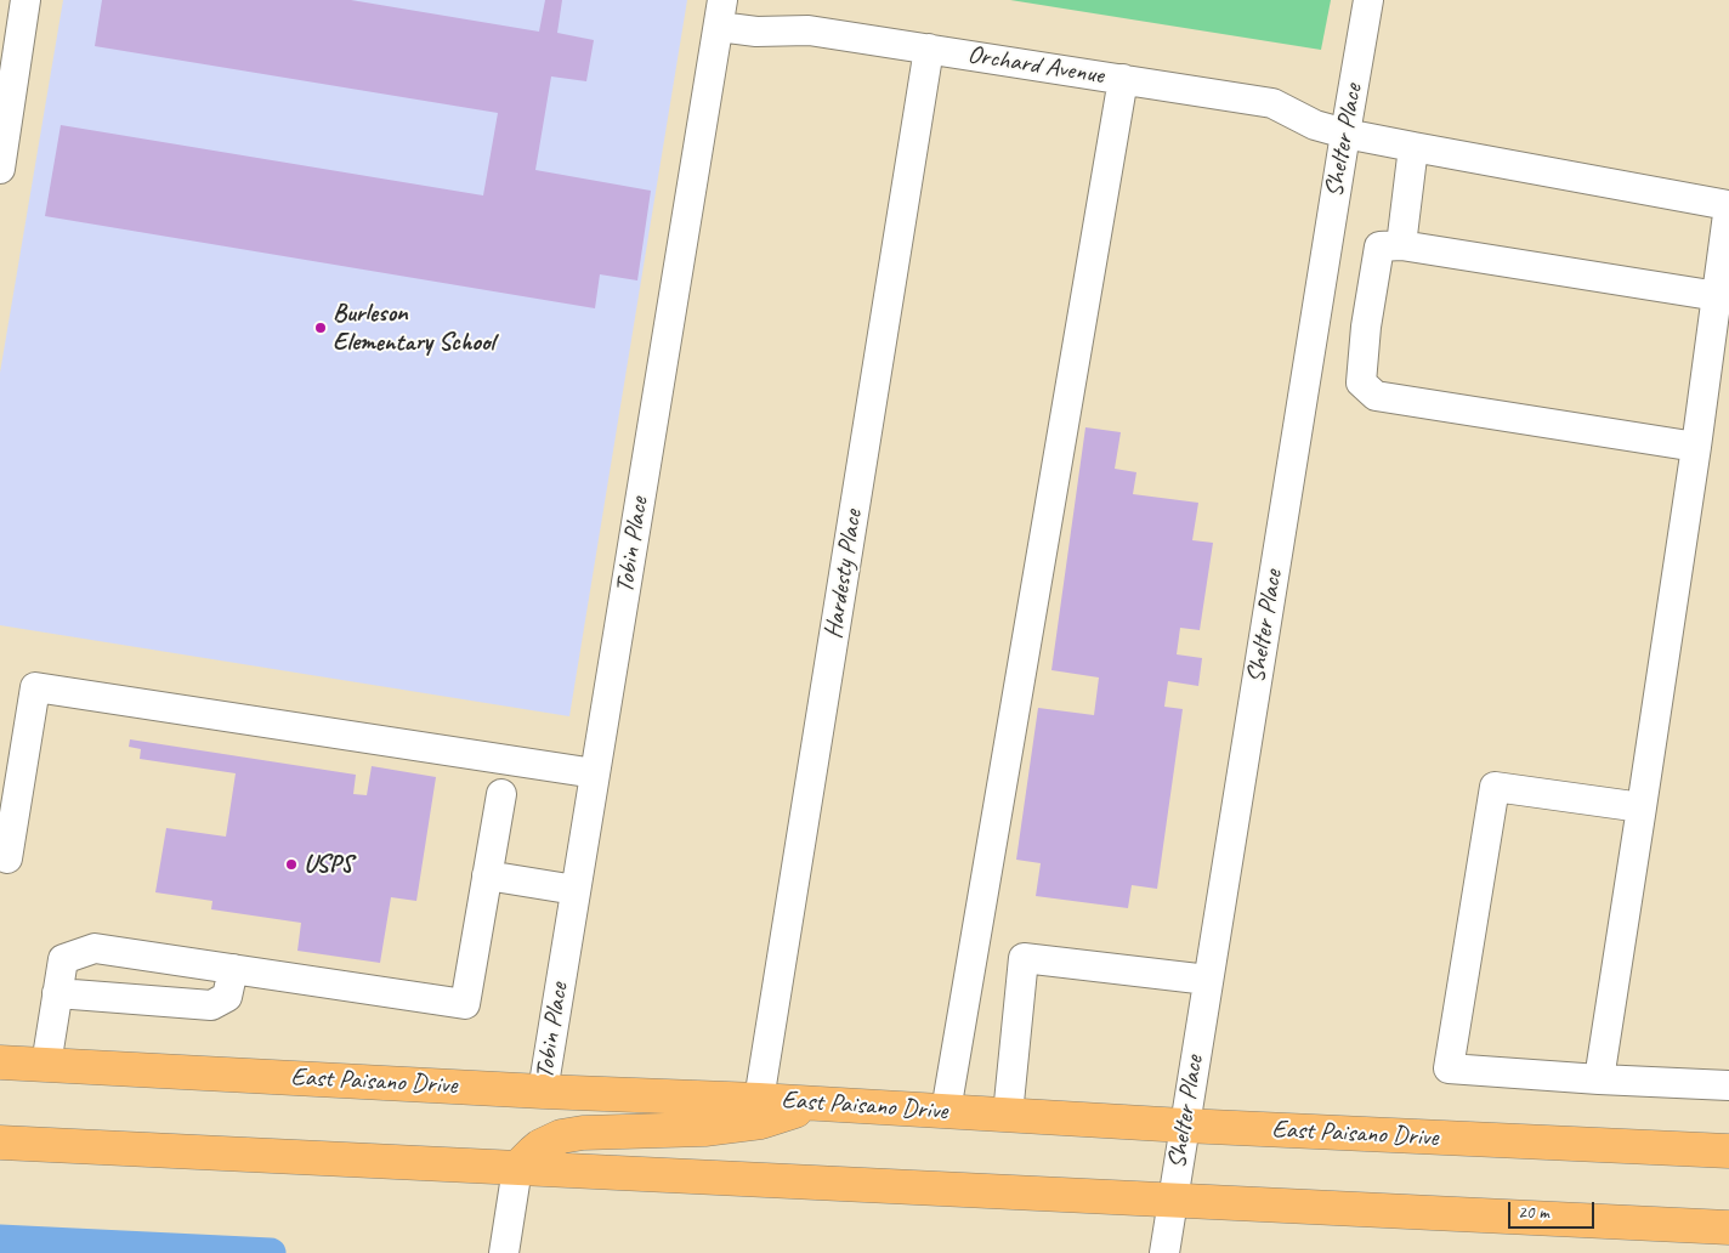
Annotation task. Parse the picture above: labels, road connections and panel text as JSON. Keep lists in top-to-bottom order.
{
  "streets": {
    "main road": ["East Paisano Drive"],
    "street": [
      "Orchard Avenue",
      "Shelter Place",
      "Tobin Place",
      "Hardesty Place"
    ]
  },
  "crossings": [
    ["Orchard Avenue", "Shelter Place"],
    ["Orchard Avenue", "Tobin Place"],
    ["Orchard Avenue", "Hardesty Place"],
    ["Shelter Place", "East Paisano Drive"],
    ["Tobin Place", "East Paisano Drive"],
    ["Hardesty Place", "East Paisano Drive"]
  ],
  "places": ["Burleson Elementary School", "USPS"],
  "scale_bar": "20 m"
}
